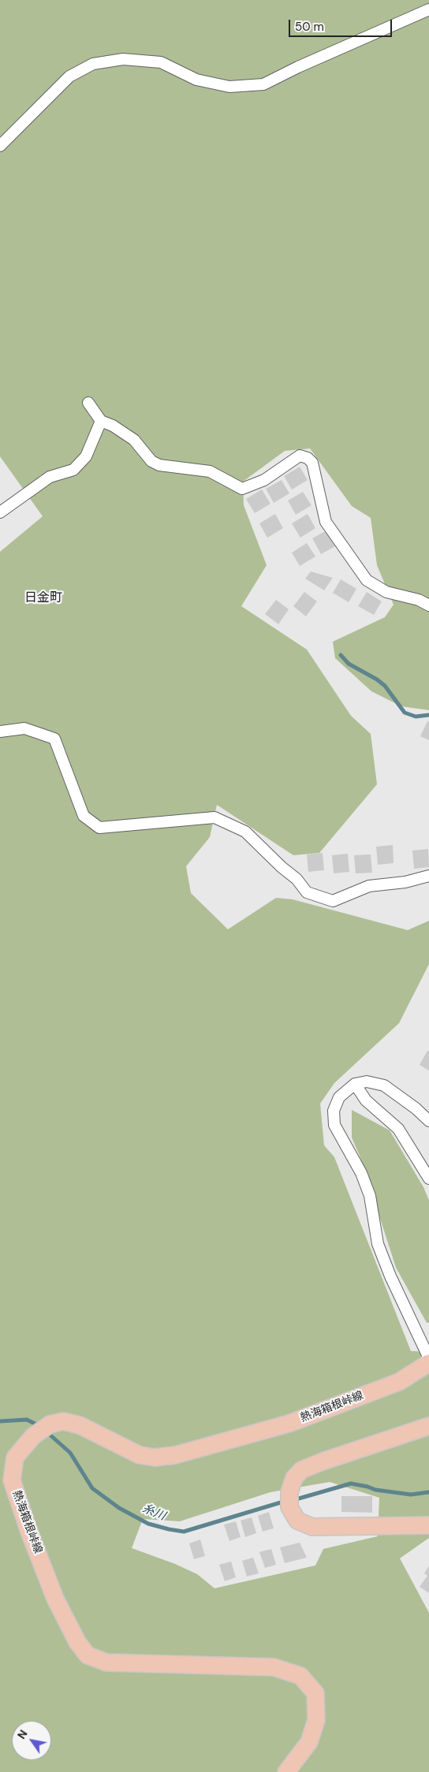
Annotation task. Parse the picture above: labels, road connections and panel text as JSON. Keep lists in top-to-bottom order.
{
  "streets": {
    "main road": ["熱海箱根峠線"]
  },
  "districts": ["日金町"],
  "water": ["糸川"],
  "scale_bar": "50 m",
  "north": "top left"
}
